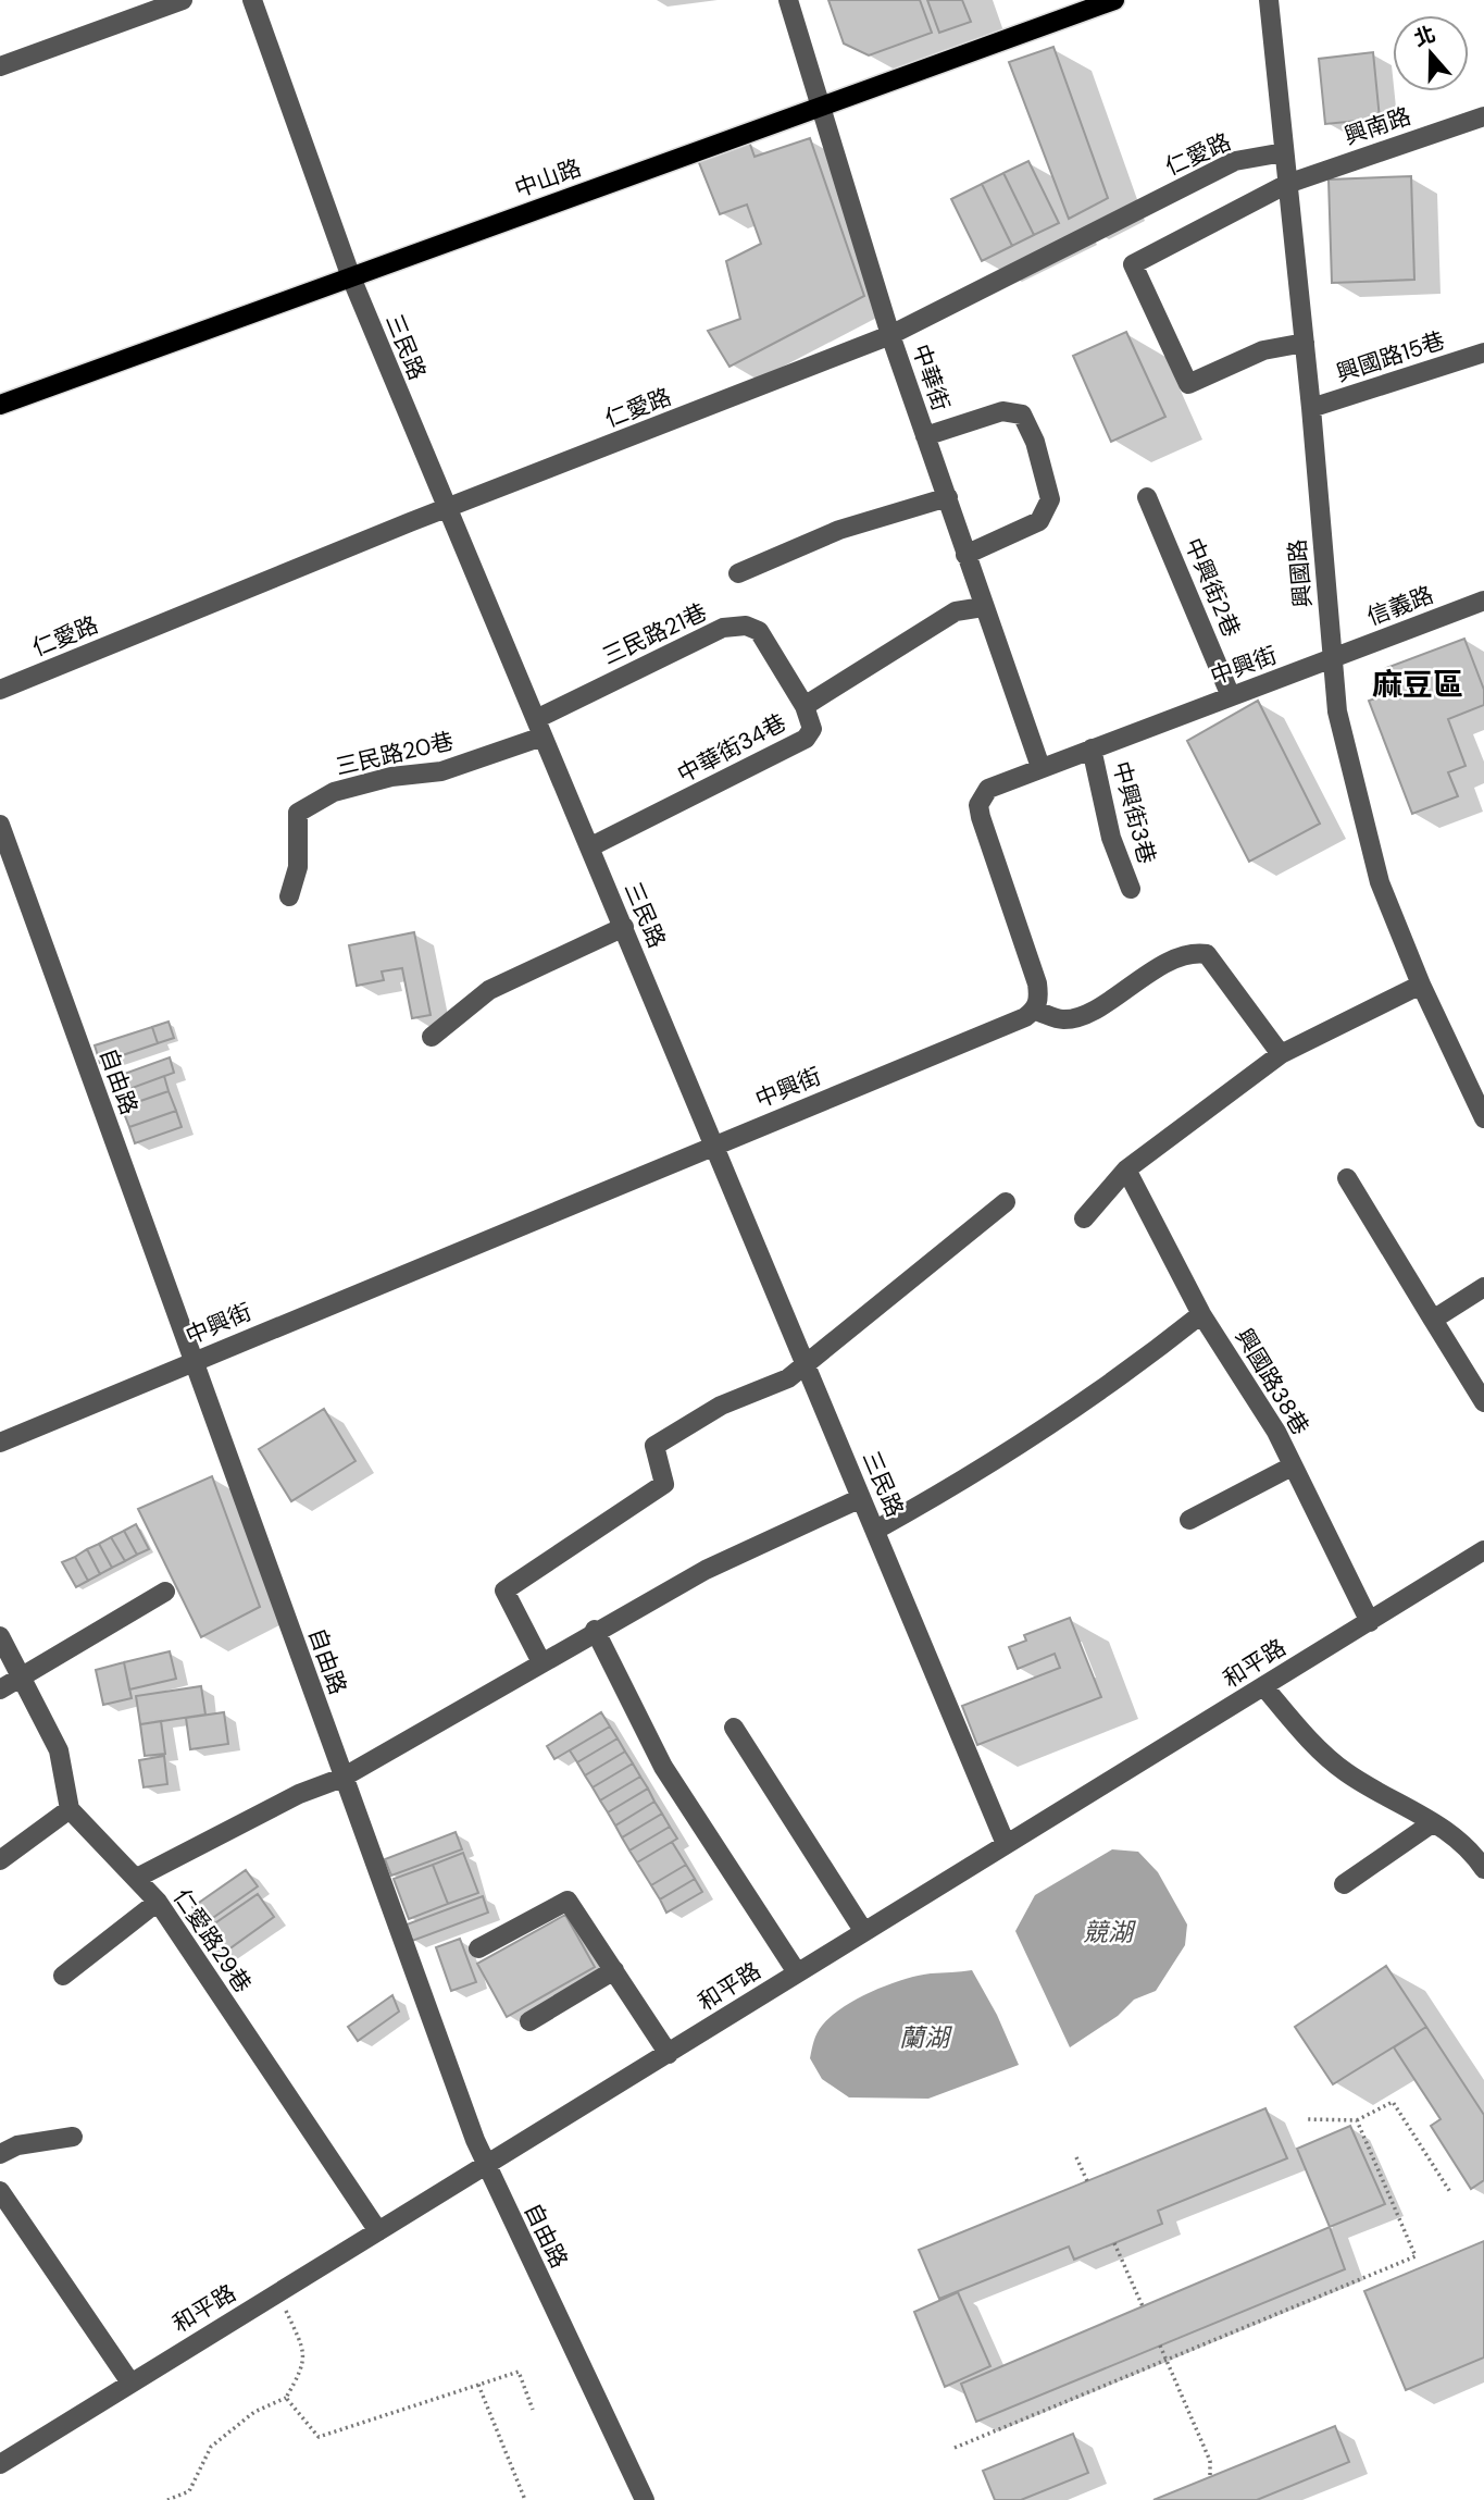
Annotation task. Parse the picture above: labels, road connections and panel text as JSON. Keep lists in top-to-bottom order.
{
  "streets": {
    "main road": ["中山路"],
    "street": [
      "興南路",
      "仁愛路",
      "三民路",
      "興國路15巷",
      "中華街",
      "興國路",
      "中興街2巷",
      "信義路",
      "三民路21巷",
      "中興街",
      "中華街34巷",
      "三民路20巷",
      "中興街3巷",
      "自由路",
      "興國路38巷",
      "和平路",
      "仁愛路29巷"
    ]
  },
  "crossings": [
    ["興南路", "興國路"],
    ["仁愛路", "三民路"],
    ["仁愛路", "中華街"],
    ["仁愛路", "興國路"],
    ["中山路", "三民路"],
    ["中山路", "中華街"],
    ["三民路", "三民路21巷"],
    ["三民路", "中興街"],
    ["三民路", "中華街34巷"],
    ["三民路", "三民路20巷"],
    ["三民路", "和平路"],
    ["興國路15巷", "興國路"],
    ["中華街", "中興街"],
    ["中華街", "中華街34巷"],
    ["興國路", "信義路"],
    ["興國路", "中興街"],
    ["中興街2巷", "中興街"],
    ["信義路", "中興街"],
    ["三民路21巷", "中華街34巷"],
    ["三民路21巷", "三民路20巷"],
    ["中興街", "中興街3巷"],
    ["中興街", "自由路"],
    ["自由路", "和平路"],
    ["興國路38巷", "和平路"],
    ["和平路", "仁愛路29巷"]
  ],
  "districts": ["麻豆區"],
  "water": ["競湖", "蘭湖"],
  "north": "top"
}
